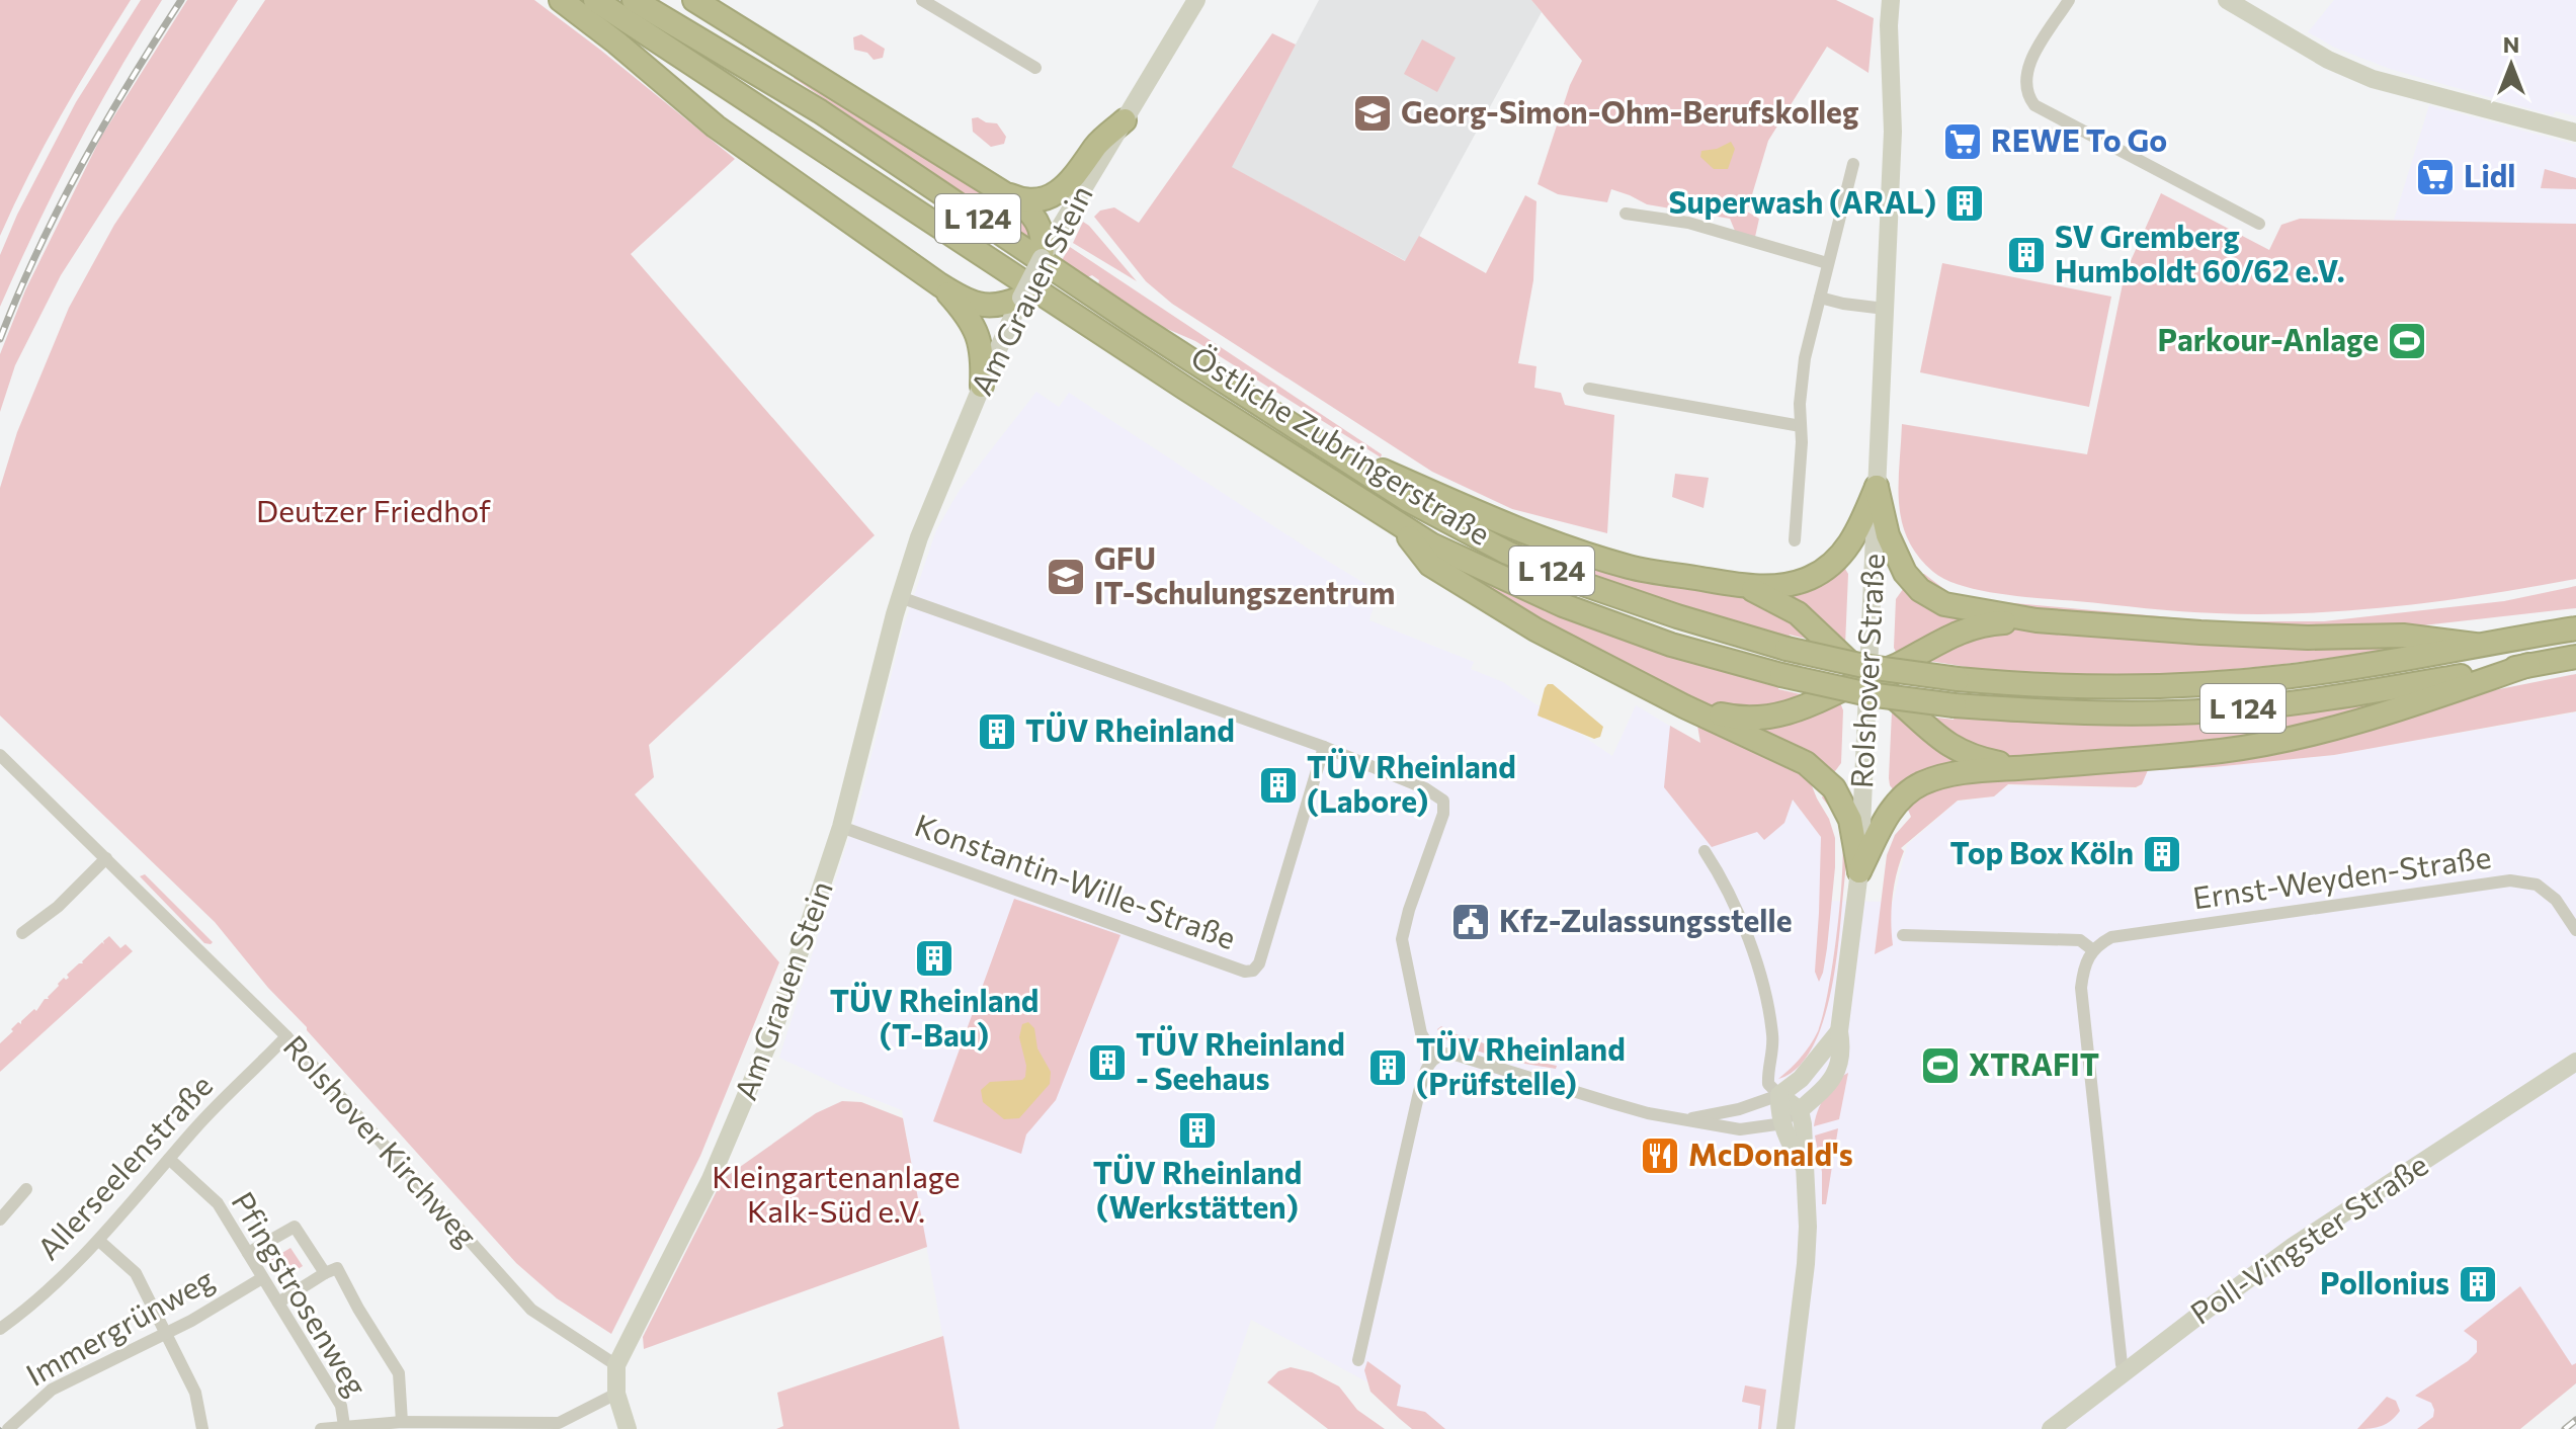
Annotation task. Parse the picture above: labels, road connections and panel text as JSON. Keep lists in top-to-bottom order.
{
  "streets": {
    "highway": ["L 124", "Östliche Zubringerstraße"],
    "street": [
      "Am Grauen Stein",
      "Rolshover Straße",
      "Ernst-Weyden-Straße",
      "Konstantin-Wille-Straße",
      "Rolshover Kirchweg",
      "Allerseelenstraße",
      "Poll-Vingster Straße",
      "Pfingstrosenweg",
      "Immergrünweg"
    ]
  },
  "crossings": [
    ["L 124", "Östliche Zubringerstraße"],
    ["Am Grauen Stein", "Konstantin-Wille-Straße"],
    ["Am Grauen Stein", "Rolshover Kirchweg"],
    ["Rolshover Kirchweg", "Allerseelenstraße"],
    ["Allerseelenstraße", "Pfingstrosenweg"],
    ["Pfingstrosenweg", "Immergrünweg"]
  ],
  "parks": ["Deutzer Friedhof", "Kleingartenanlage Kalk-Süd e.V."],
  "places": {
    "school or university": ["Georg-Simon-Ohm-Berufskolleg", "GFU IT-Schulungszentrum"],
    "supermarket": ["REWE To Go", "Lidl"],
    "building": [
      "Superwash (ARAL)",
      "SV Gremberg Humboldt 60/62 e.V.",
      "TÜV Rheinland",
      "TÜV Rheinland (Labore)",
      "Top Box Köln",
      "TÜV Rheinland (T-Bau)",
      "TÜV Rheinland - Seehaus",
      "TÜV Rheinland (Prüfstelle)",
      "TÜV Rheinland (Werkstätten)",
      "Pollonius"
    ],
    "sports": ["Parkour-Anlage", "XTRAFIT"],
    "public building": ["Kfz-Zulassungsstelle"],
    "restaurant": ["McDonald's"]
  },
  "north": "top"
}
